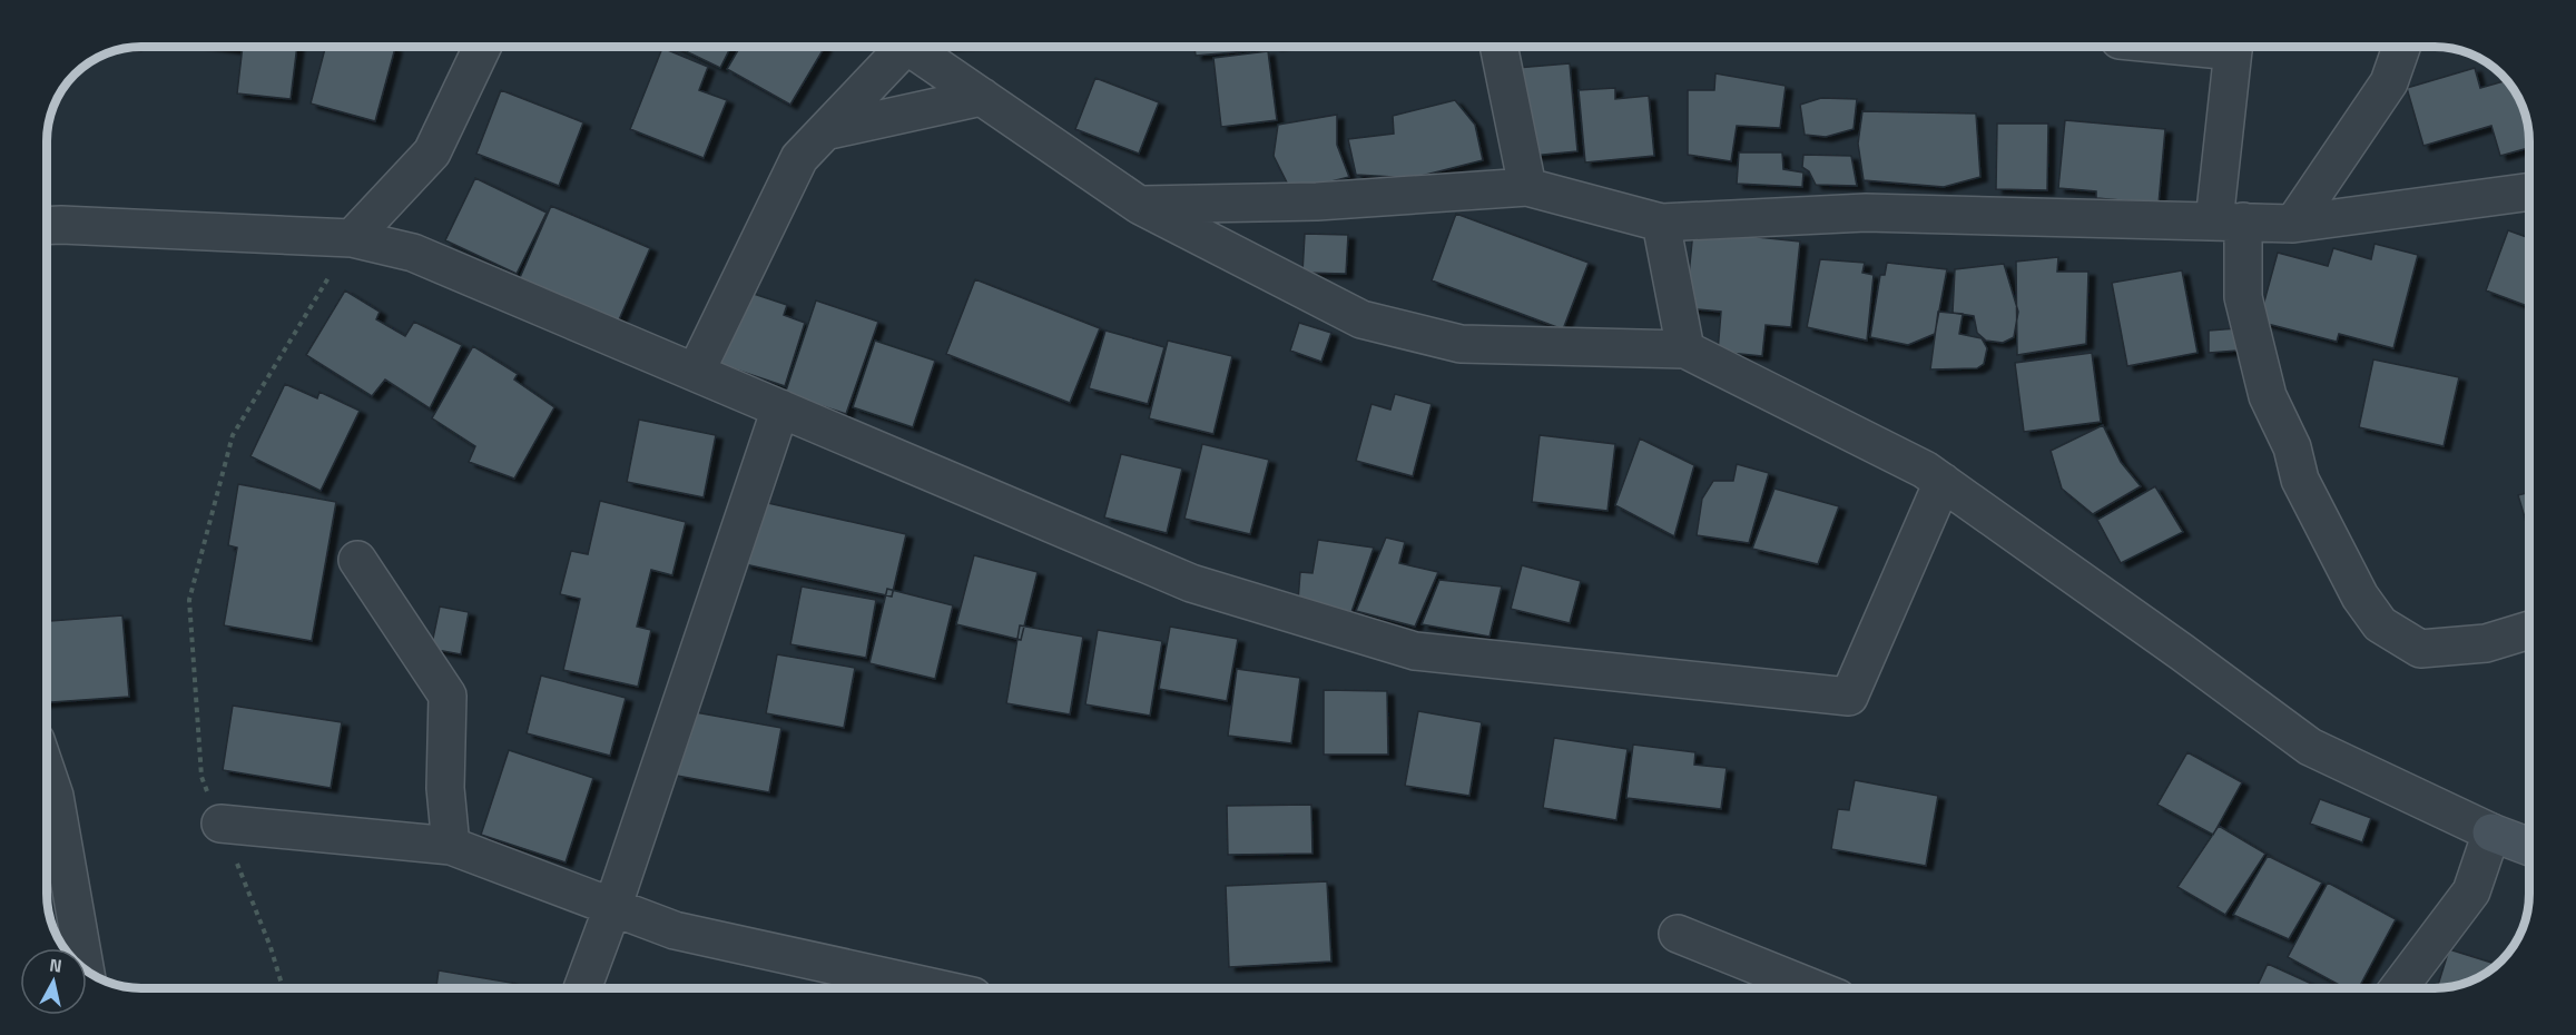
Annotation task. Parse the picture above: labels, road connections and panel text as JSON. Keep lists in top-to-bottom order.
{
  "north": "top"
}
